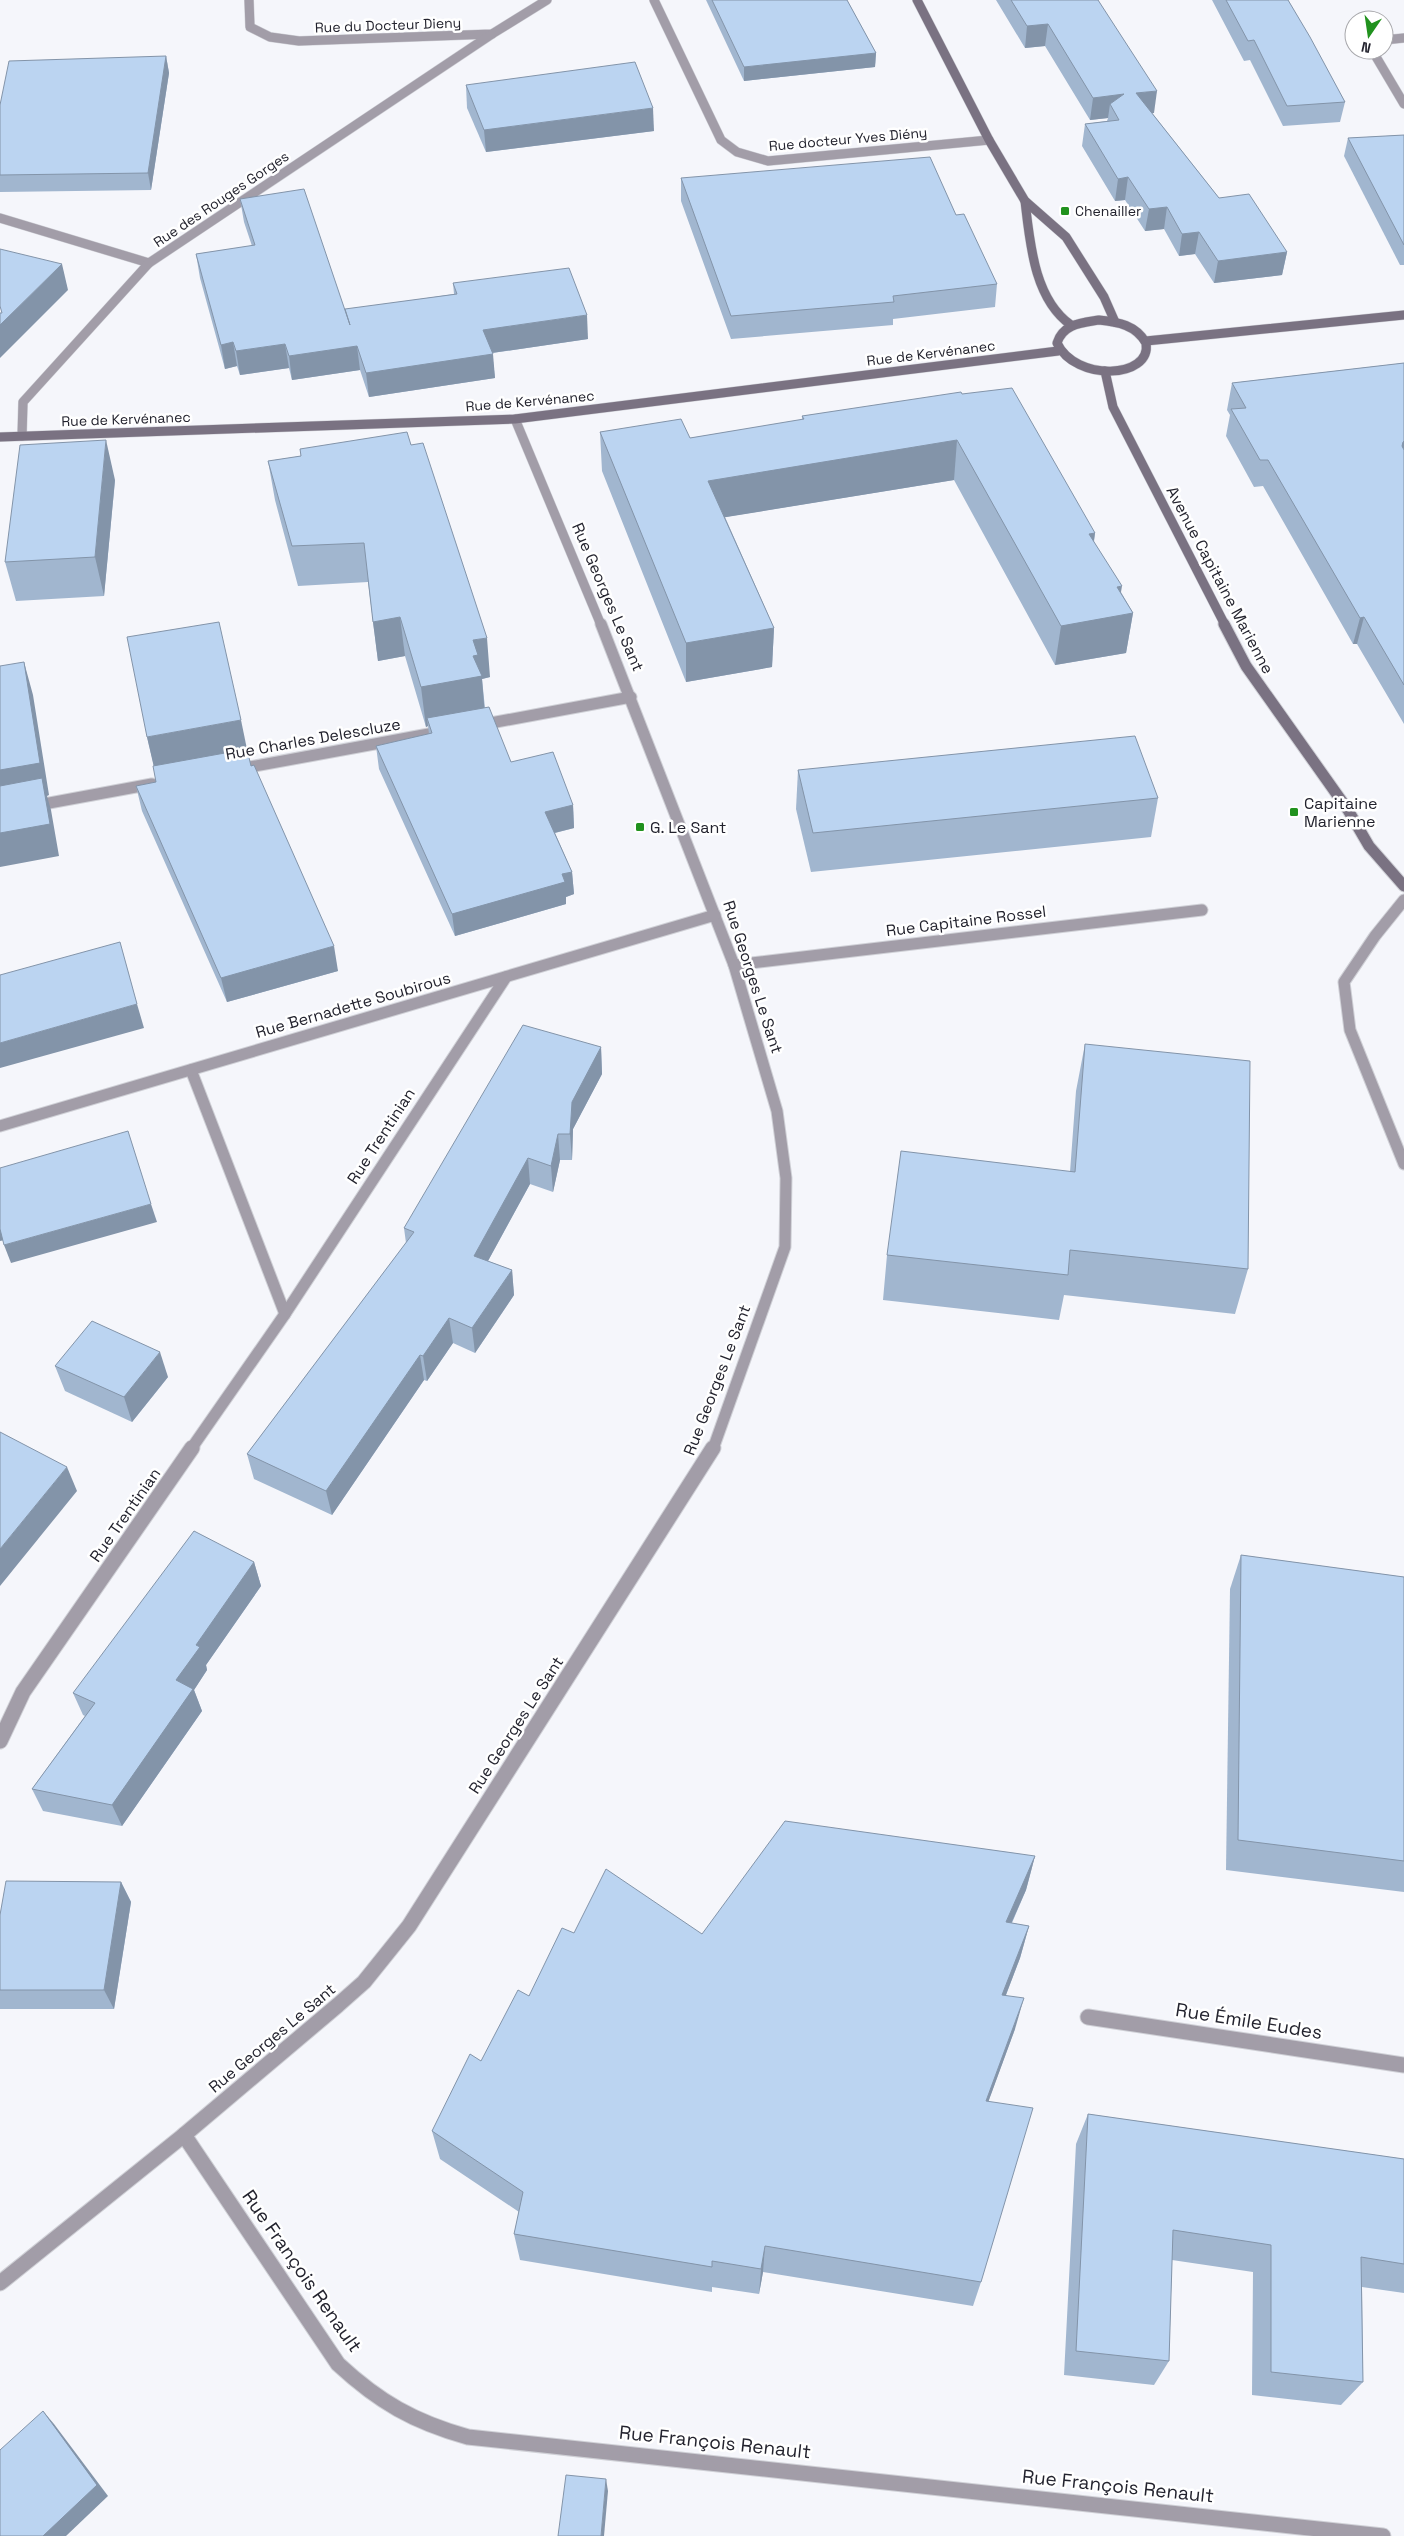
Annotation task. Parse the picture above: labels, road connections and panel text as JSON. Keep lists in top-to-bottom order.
{
  "streets": {
    "street": [
      "Rue du Docteur Dieny",
      "Rue docteur Yves Diény",
      "Rue des Rouges Gorges",
      "Rue de Kervénanec",
      "Avenue Capitaine Marienne",
      "Rue Georges Le Sant",
      "Rue Charles Delescluze",
      "Rue Capitaine Rossel",
      "Rue Bernadette Soubirous",
      "Rue Trentinian",
      "Rue Émile Eudes",
      "Rue François Renault"
    ]
  },
  "crossings": [
    ["Rue du Docteur Dieny", "Rue des Rouges Gorges"],
    ["Rue des Rouges Gorges", "Rue de Kervénanec"],
    ["Rue de Kervénanec", "Avenue Capitaine Marienne"],
    ["Rue de Kervénanec", "Rue Georges Le Sant"],
    ["Rue Georges Le Sant", "Rue Charles Delescluze"],
    ["Rue Georges Le Sant", "Rue Capitaine Rossel"],
    ["Rue Georges Le Sant", "Rue Bernadette Soubirous"],
    ["Rue Georges Le Sant", "Rue François Renault"],
    ["Rue Bernadette Soubirous", "Rue Trentinian"]
  ],
  "places": {
    "transit": ["Chenailler", "Capitaine Marienne", "G. Le Sant"]
  },
  "north": "bottom"
}
